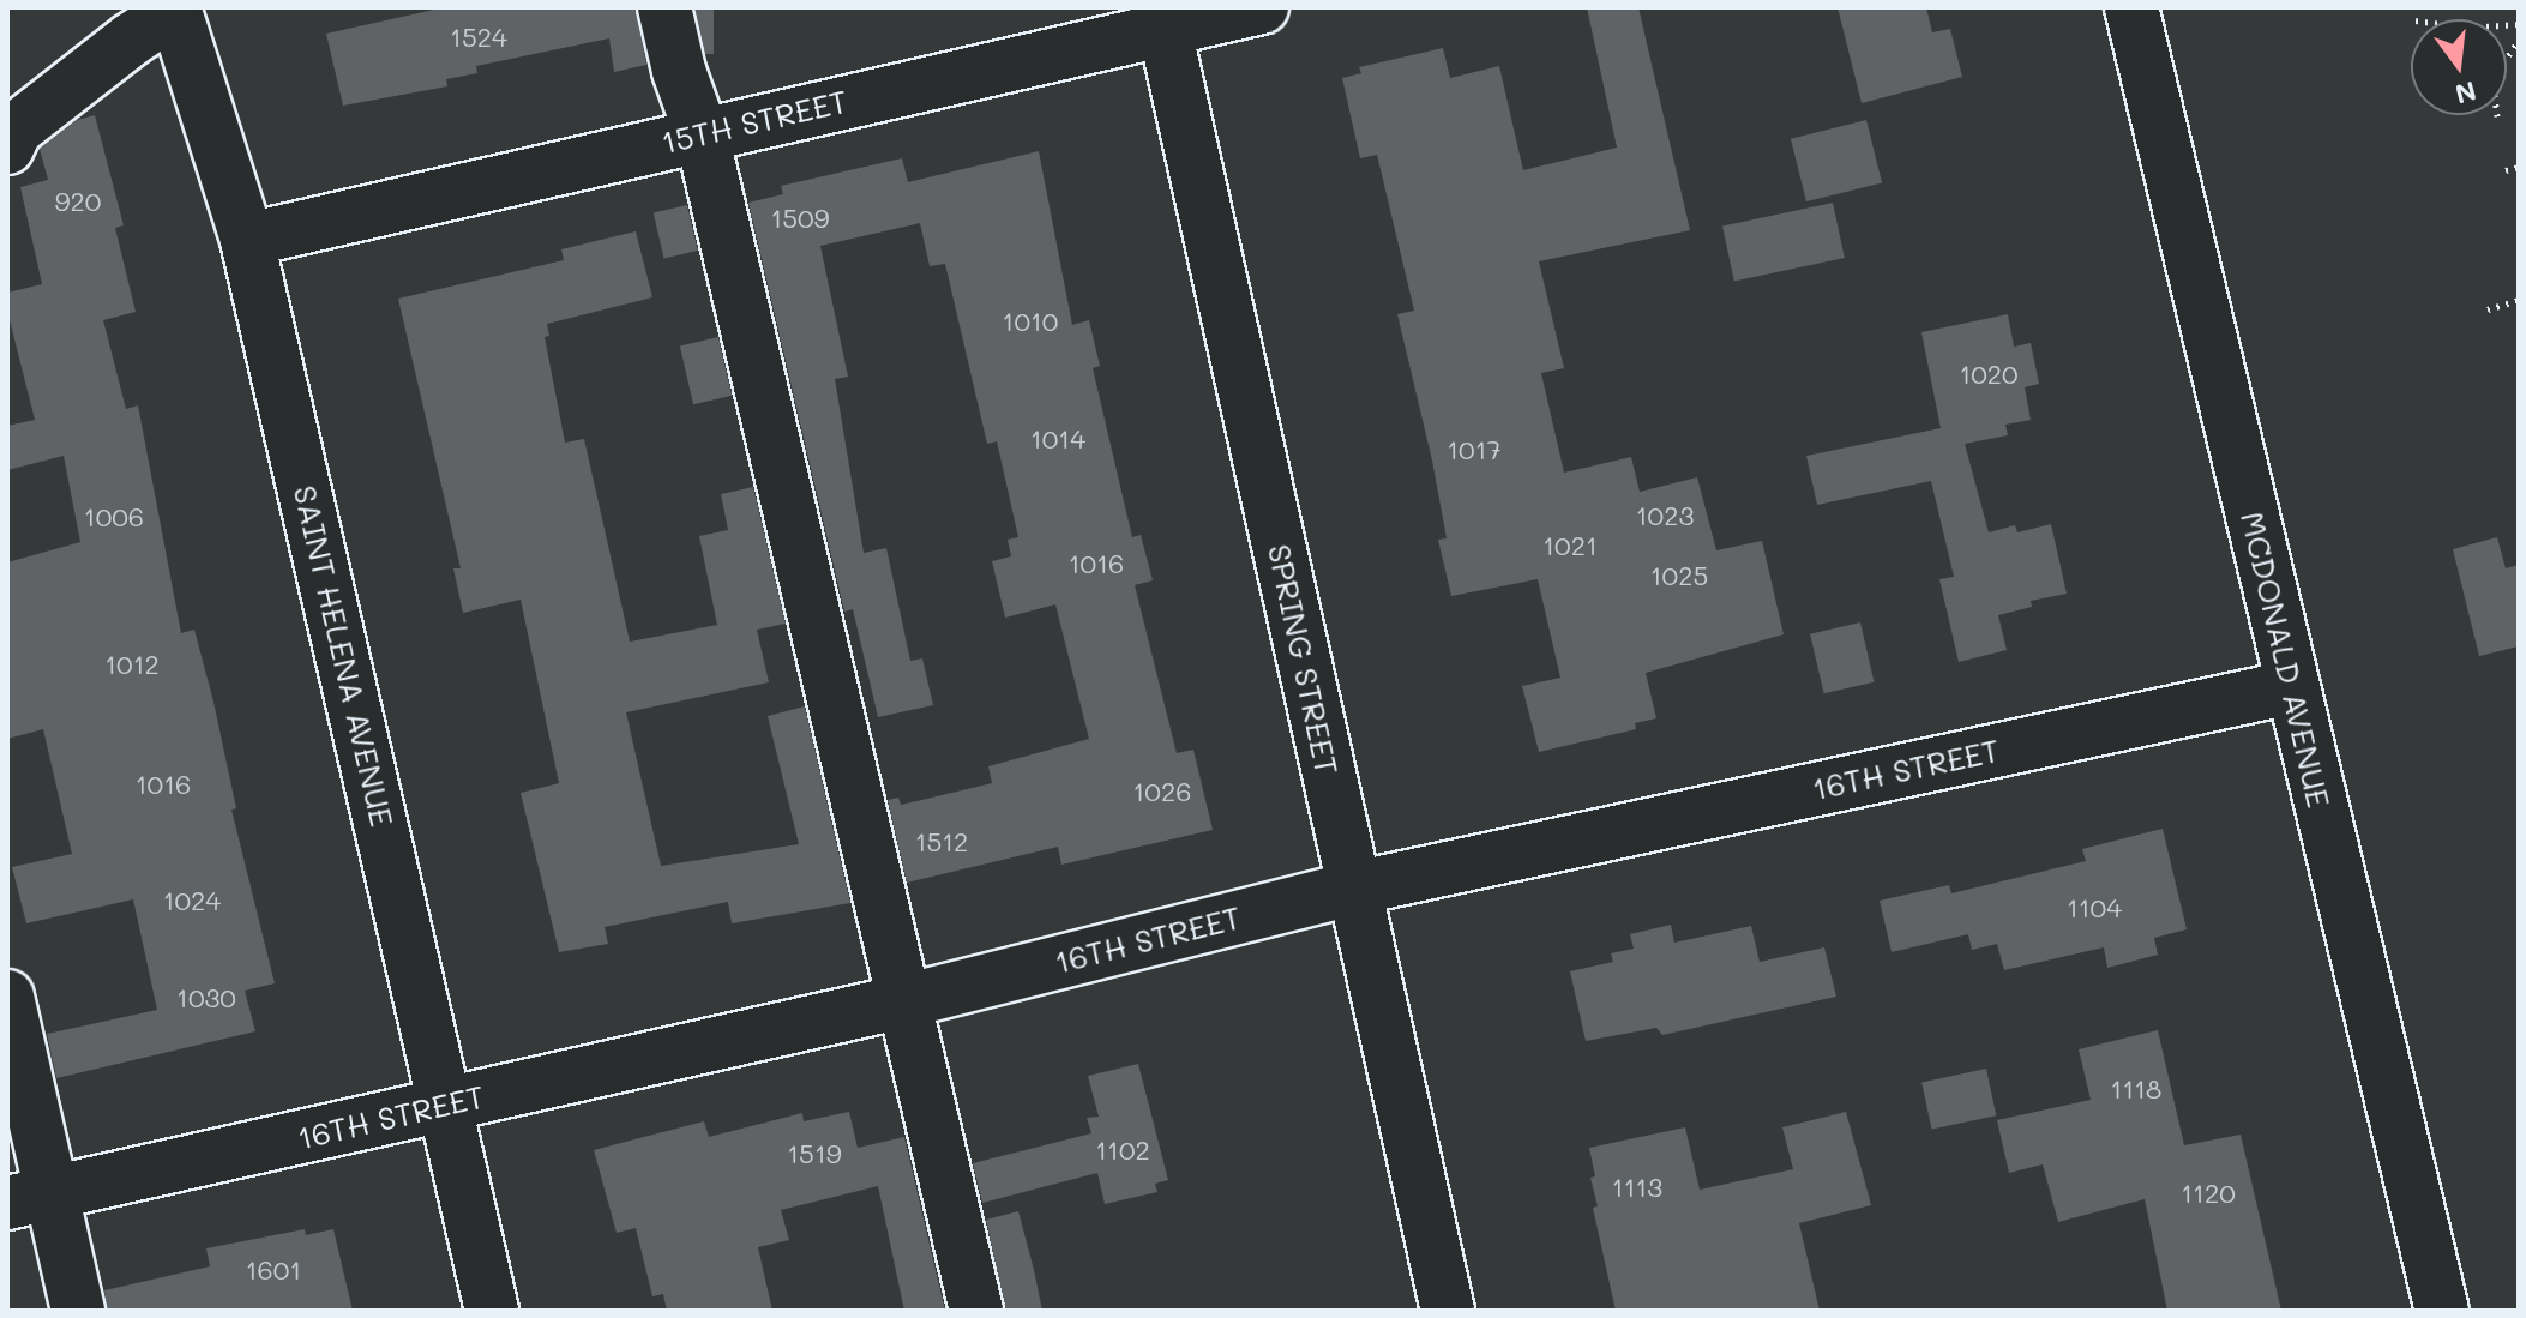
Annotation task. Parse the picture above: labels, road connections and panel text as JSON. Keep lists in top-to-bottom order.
{
  "streets": {
    "street": [
      "15TH STREET",
      "SAINT HELENA AVENUE",
      "SPRING STREET",
      "MCDONALD AVENUE",
      "16TH STREET"
    ]
  },
  "crossings": [
    ["15TH STREET", "SAINT HELENA AVENUE"],
    ["15TH STREET", "SPRING STREET"],
    ["SAINT HELENA AVENUE", "16TH STREET"],
    ["SPRING STREET", "16TH STREET"],
    ["MCDONALD AVENUE", "16TH STREET"]
  ],
  "house_numbers": [
    "1524",
    "920",
    "1509",
    "1010",
    "1020",
    "1014",
    "1017",
    "1023",
    "1006",
    "1021",
    "1016",
    "1025",
    "1012",
    "1016",
    "1026",
    "1512",
    "1024",
    "1104",
    "1030",
    "1118",
    "1102",
    "1519",
    "1113",
    "1120",
    "1601"
  ],
  "north": "bottom"
}
